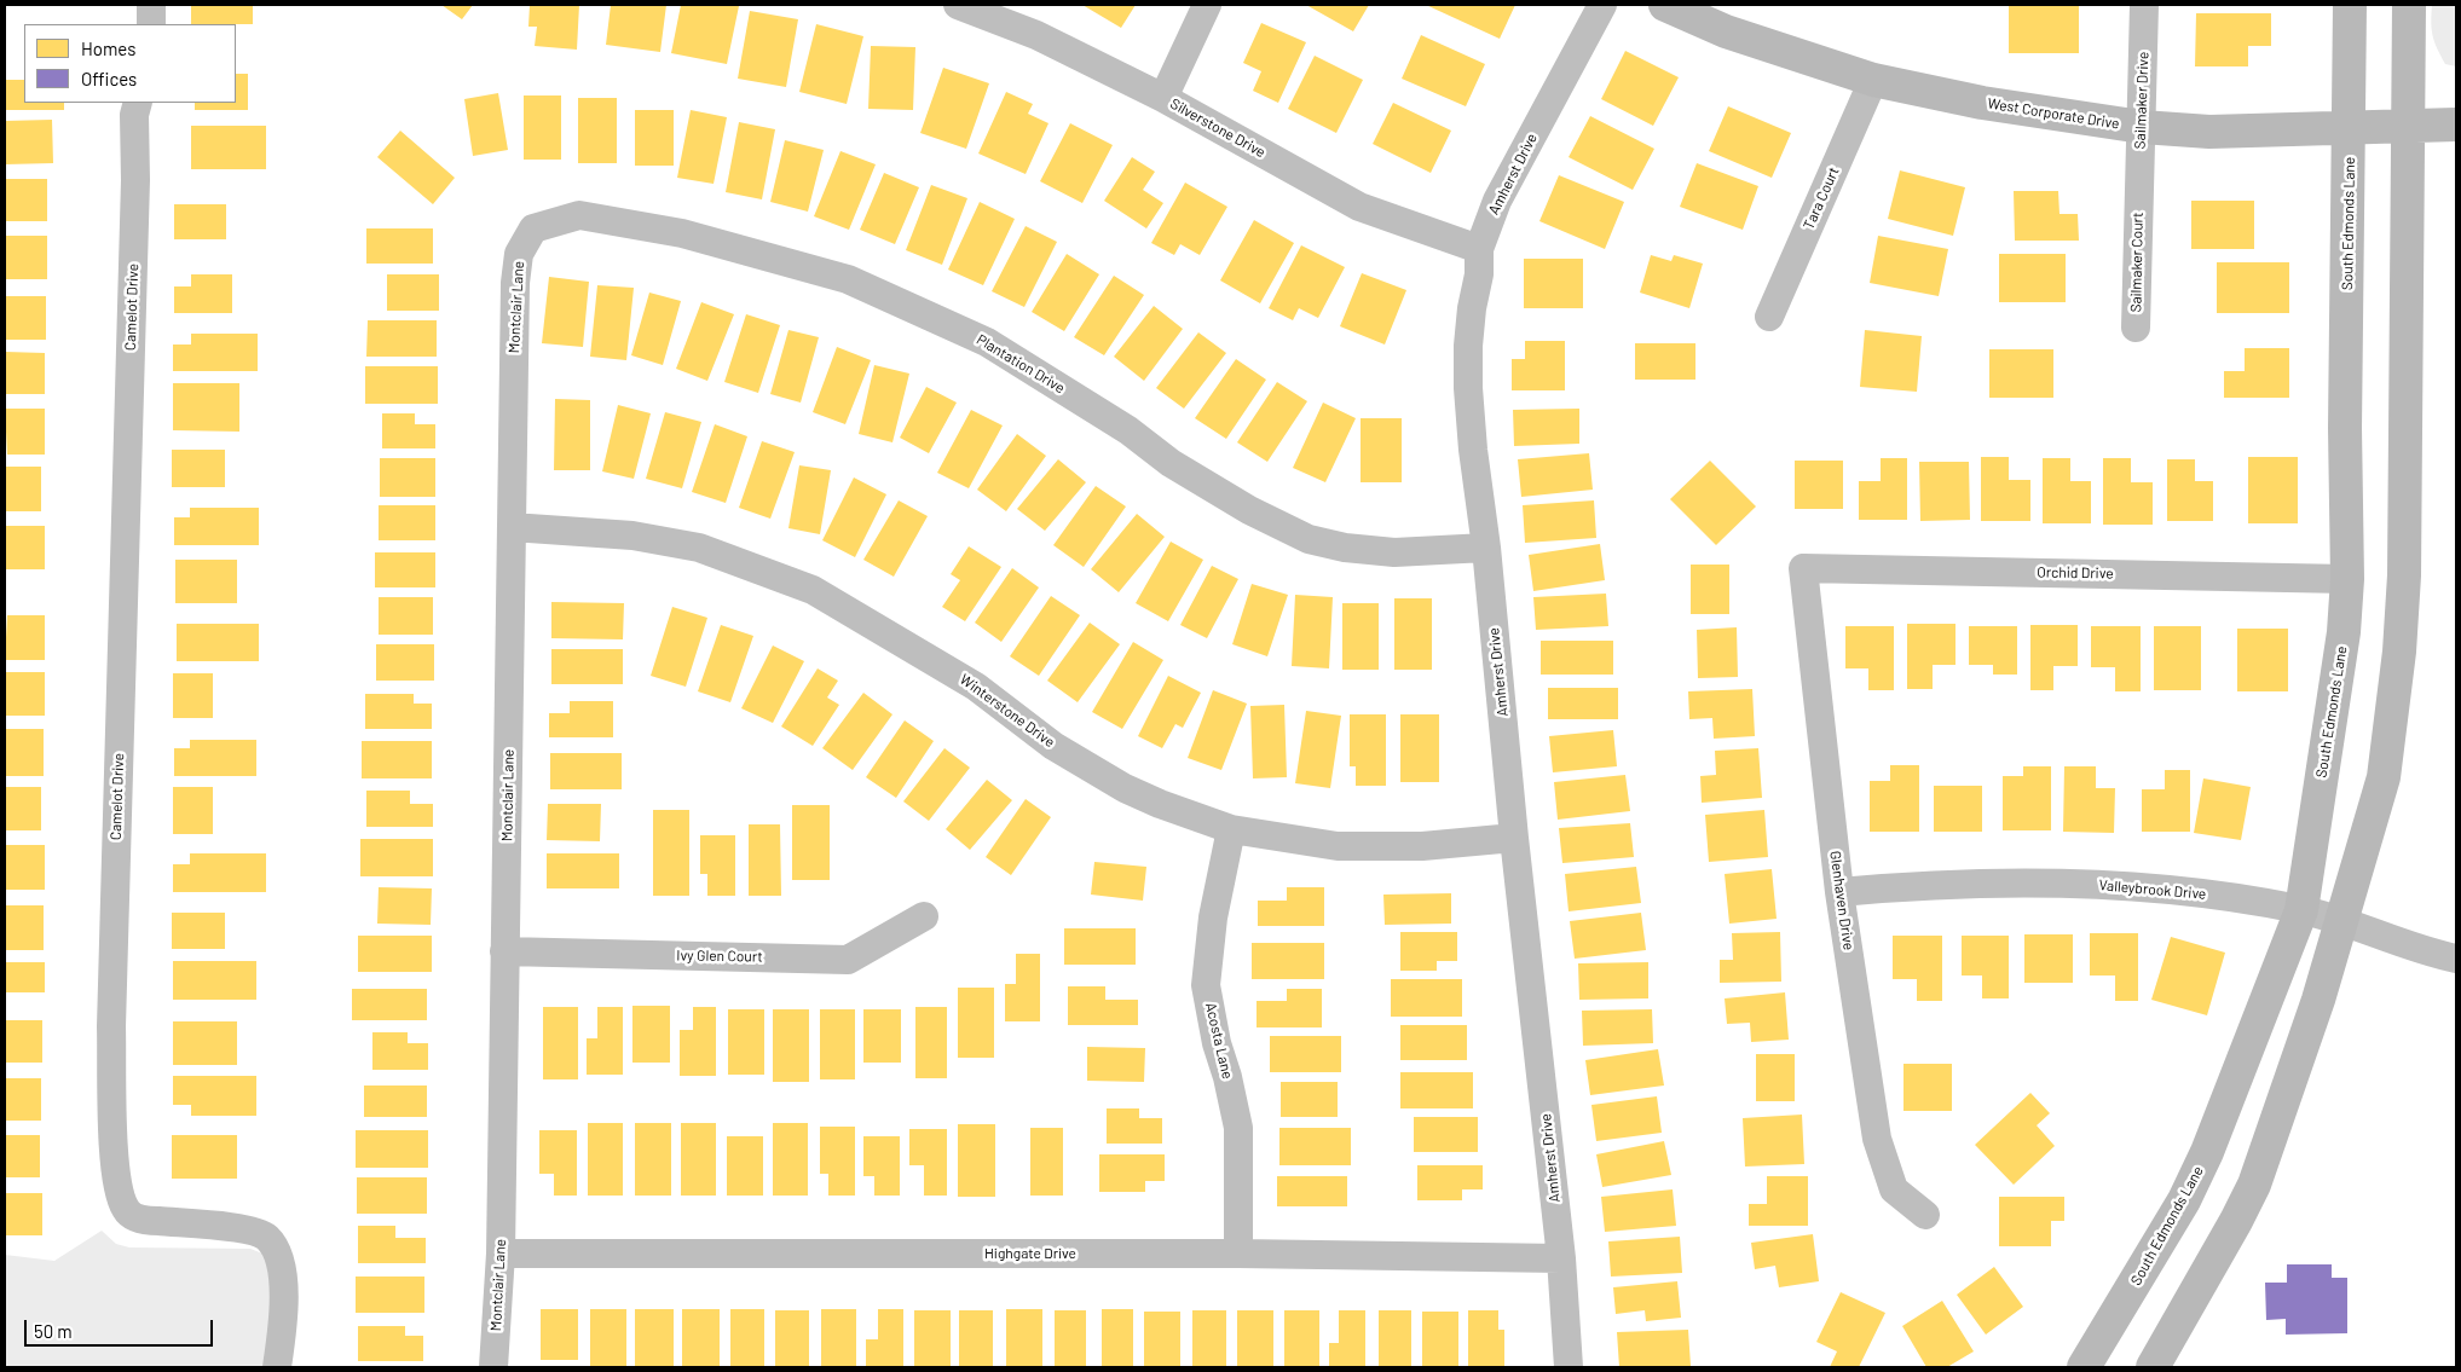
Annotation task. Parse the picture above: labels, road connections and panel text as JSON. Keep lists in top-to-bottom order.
{
  "streets": {
    "main road": ["West Corporate Drive", "South Edmonds Lane"],
    "street": [
      "Sailmaker Drive",
      "Silverstone Drive",
      "Amherst Drive",
      "Tara Court",
      "Sailmaker Court",
      "Camelot Drive",
      "Montclair Lane",
      "Plantation Drive",
      "Orchid Drive",
      "Winterstone Drive",
      "Valleybrook Drive",
      "Glenhaven Drive",
      "Ivy Glen Court",
      "Acosta Lane",
      "Highgate Drive"
    ]
  },
  "crossings": [
    ["Sailmaker Drive", "West Corporate Drive"],
    ["Sailmaker Drive", "Sailmaker Court"],
    ["West Corporate Drive", "Tara Court"],
    ["West Corporate Drive", "South Edmonds Lane"],
    ["Silverstone Drive", "Amherst Drive"],
    ["Amherst Drive", "Plantation Drive"],
    ["Amherst Drive", "Winterstone Drive"],
    ["Amherst Drive", "Highgate Drive"],
    ["South Edmonds Lane", "Orchid Drive"],
    ["South Edmonds Lane", "Valleybrook Drive"],
    ["Montclair Lane", "Plantation Drive"],
    ["Montclair Lane", "Winterstone Drive"],
    ["Montclair Lane", "Ivy Glen Court"],
    ["Montclair Lane", "Highgate Drive"],
    ["Orchid Drive", "Glenhaven Drive"],
    ["Winterstone Drive", "Acosta Lane"],
    ["Valleybrook Drive", "Glenhaven Drive"],
    ["Acosta Lane", "Highgate Drive"]
  ],
  "legend": ["Homes", "Offices"],
  "scale_bar": "50 m"
}
